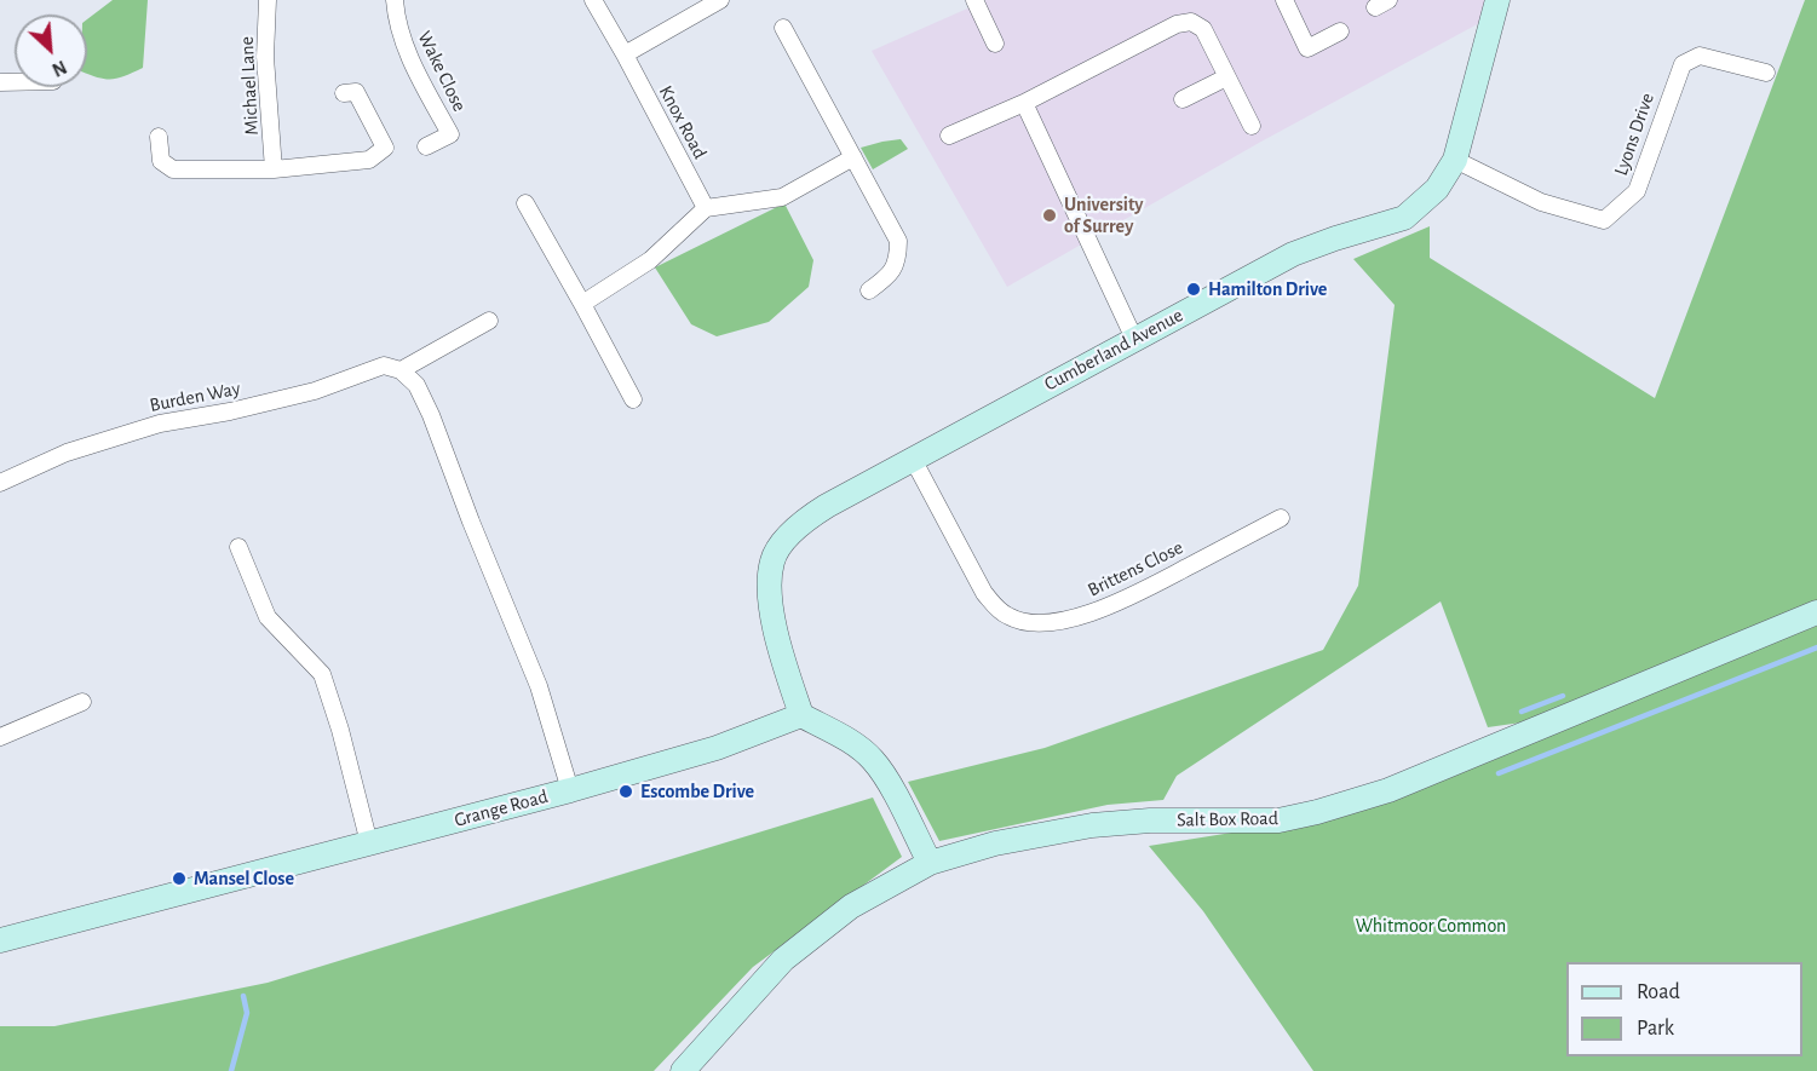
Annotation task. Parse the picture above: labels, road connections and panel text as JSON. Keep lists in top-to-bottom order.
{
  "streets": {
    "street": [
      "Wake Close",
      "Michael Lane",
      "Knox Road",
      "Lyons Drive",
      "Cumberland Avenue",
      "Burden Way",
      "Brittens Close",
      "Grange Road",
      "Salt Box Road"
    ]
  },
  "crossings": [
    ["Lyons Drive", "Cumberland Avenue"],
    ["Cumberland Avenue", "Brittens Close"],
    ["Cumberland Avenue", "Grange Road"]
  ],
  "parks": ["Whitmoor Common"],
  "places": [
    "University of Surrey",
    "Hamilton Drive",
    "Escombe Drive",
    "Mansel Close"
  ],
  "legend": ["Road", "Park"],
  "north": "bottom right"
}
